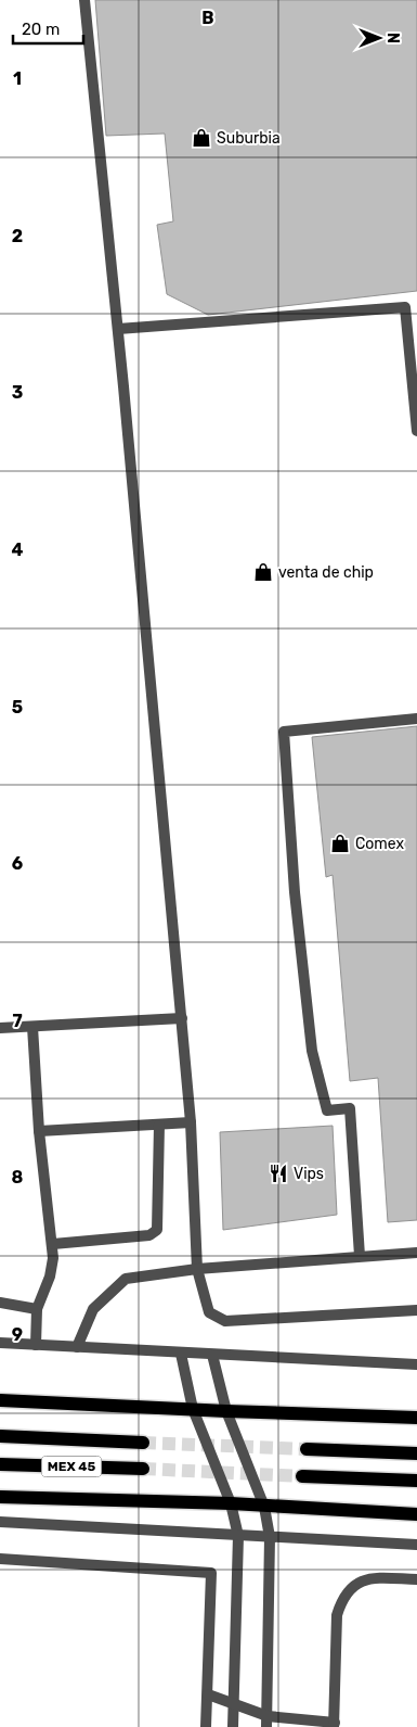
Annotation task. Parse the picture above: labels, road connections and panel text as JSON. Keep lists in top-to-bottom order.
{
  "streets": {
    "main road": ["MEX 45"]
  },
  "places": {
    "shop": ["Suburbia", "venta de chip", "Comex"],
    "restaurant": ["Vips"]
  },
  "scale_bar": "20 m",
  "north": "right",
  "grid": {
    "columns": ["B"],
    "rows": [
      "1",
      "2",
      "3",
      "4",
      "5",
      "6",
      "7",
      "8",
      "9"
    ]
  }
}
